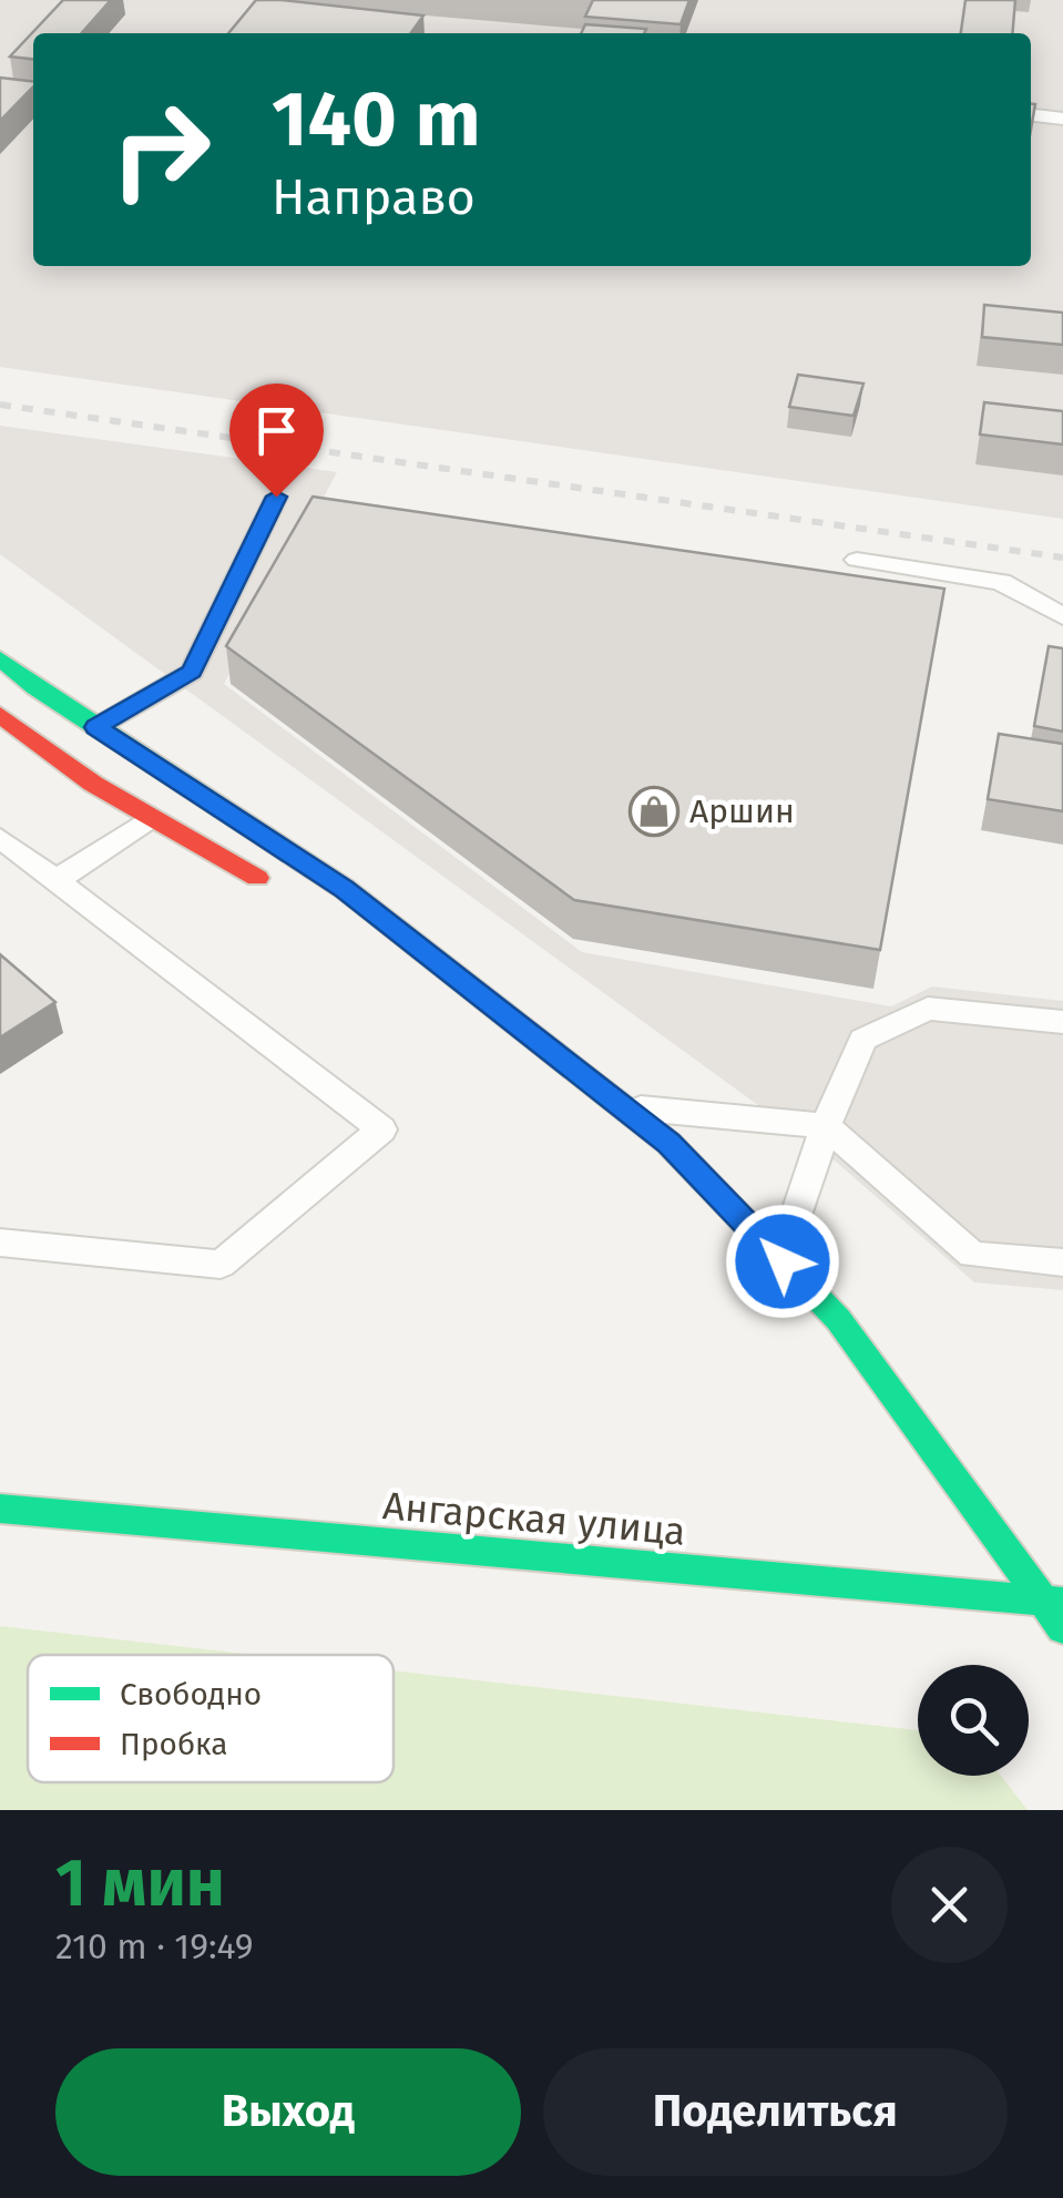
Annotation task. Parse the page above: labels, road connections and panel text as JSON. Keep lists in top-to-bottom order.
{
  "streets": {
    "main road": ["Ангарская улица"]
  },
  "places": {
    "shop": ["Аршин"]
  },
  "legend": ["Свободно", "Пробка"],
  "page": {
    "turn": ["140 m", "Направо"],
    "heading": ["1 мин", "210 m · 19:49"],
    "buttons": ["Выход", "Поделиться"]
  }
}
